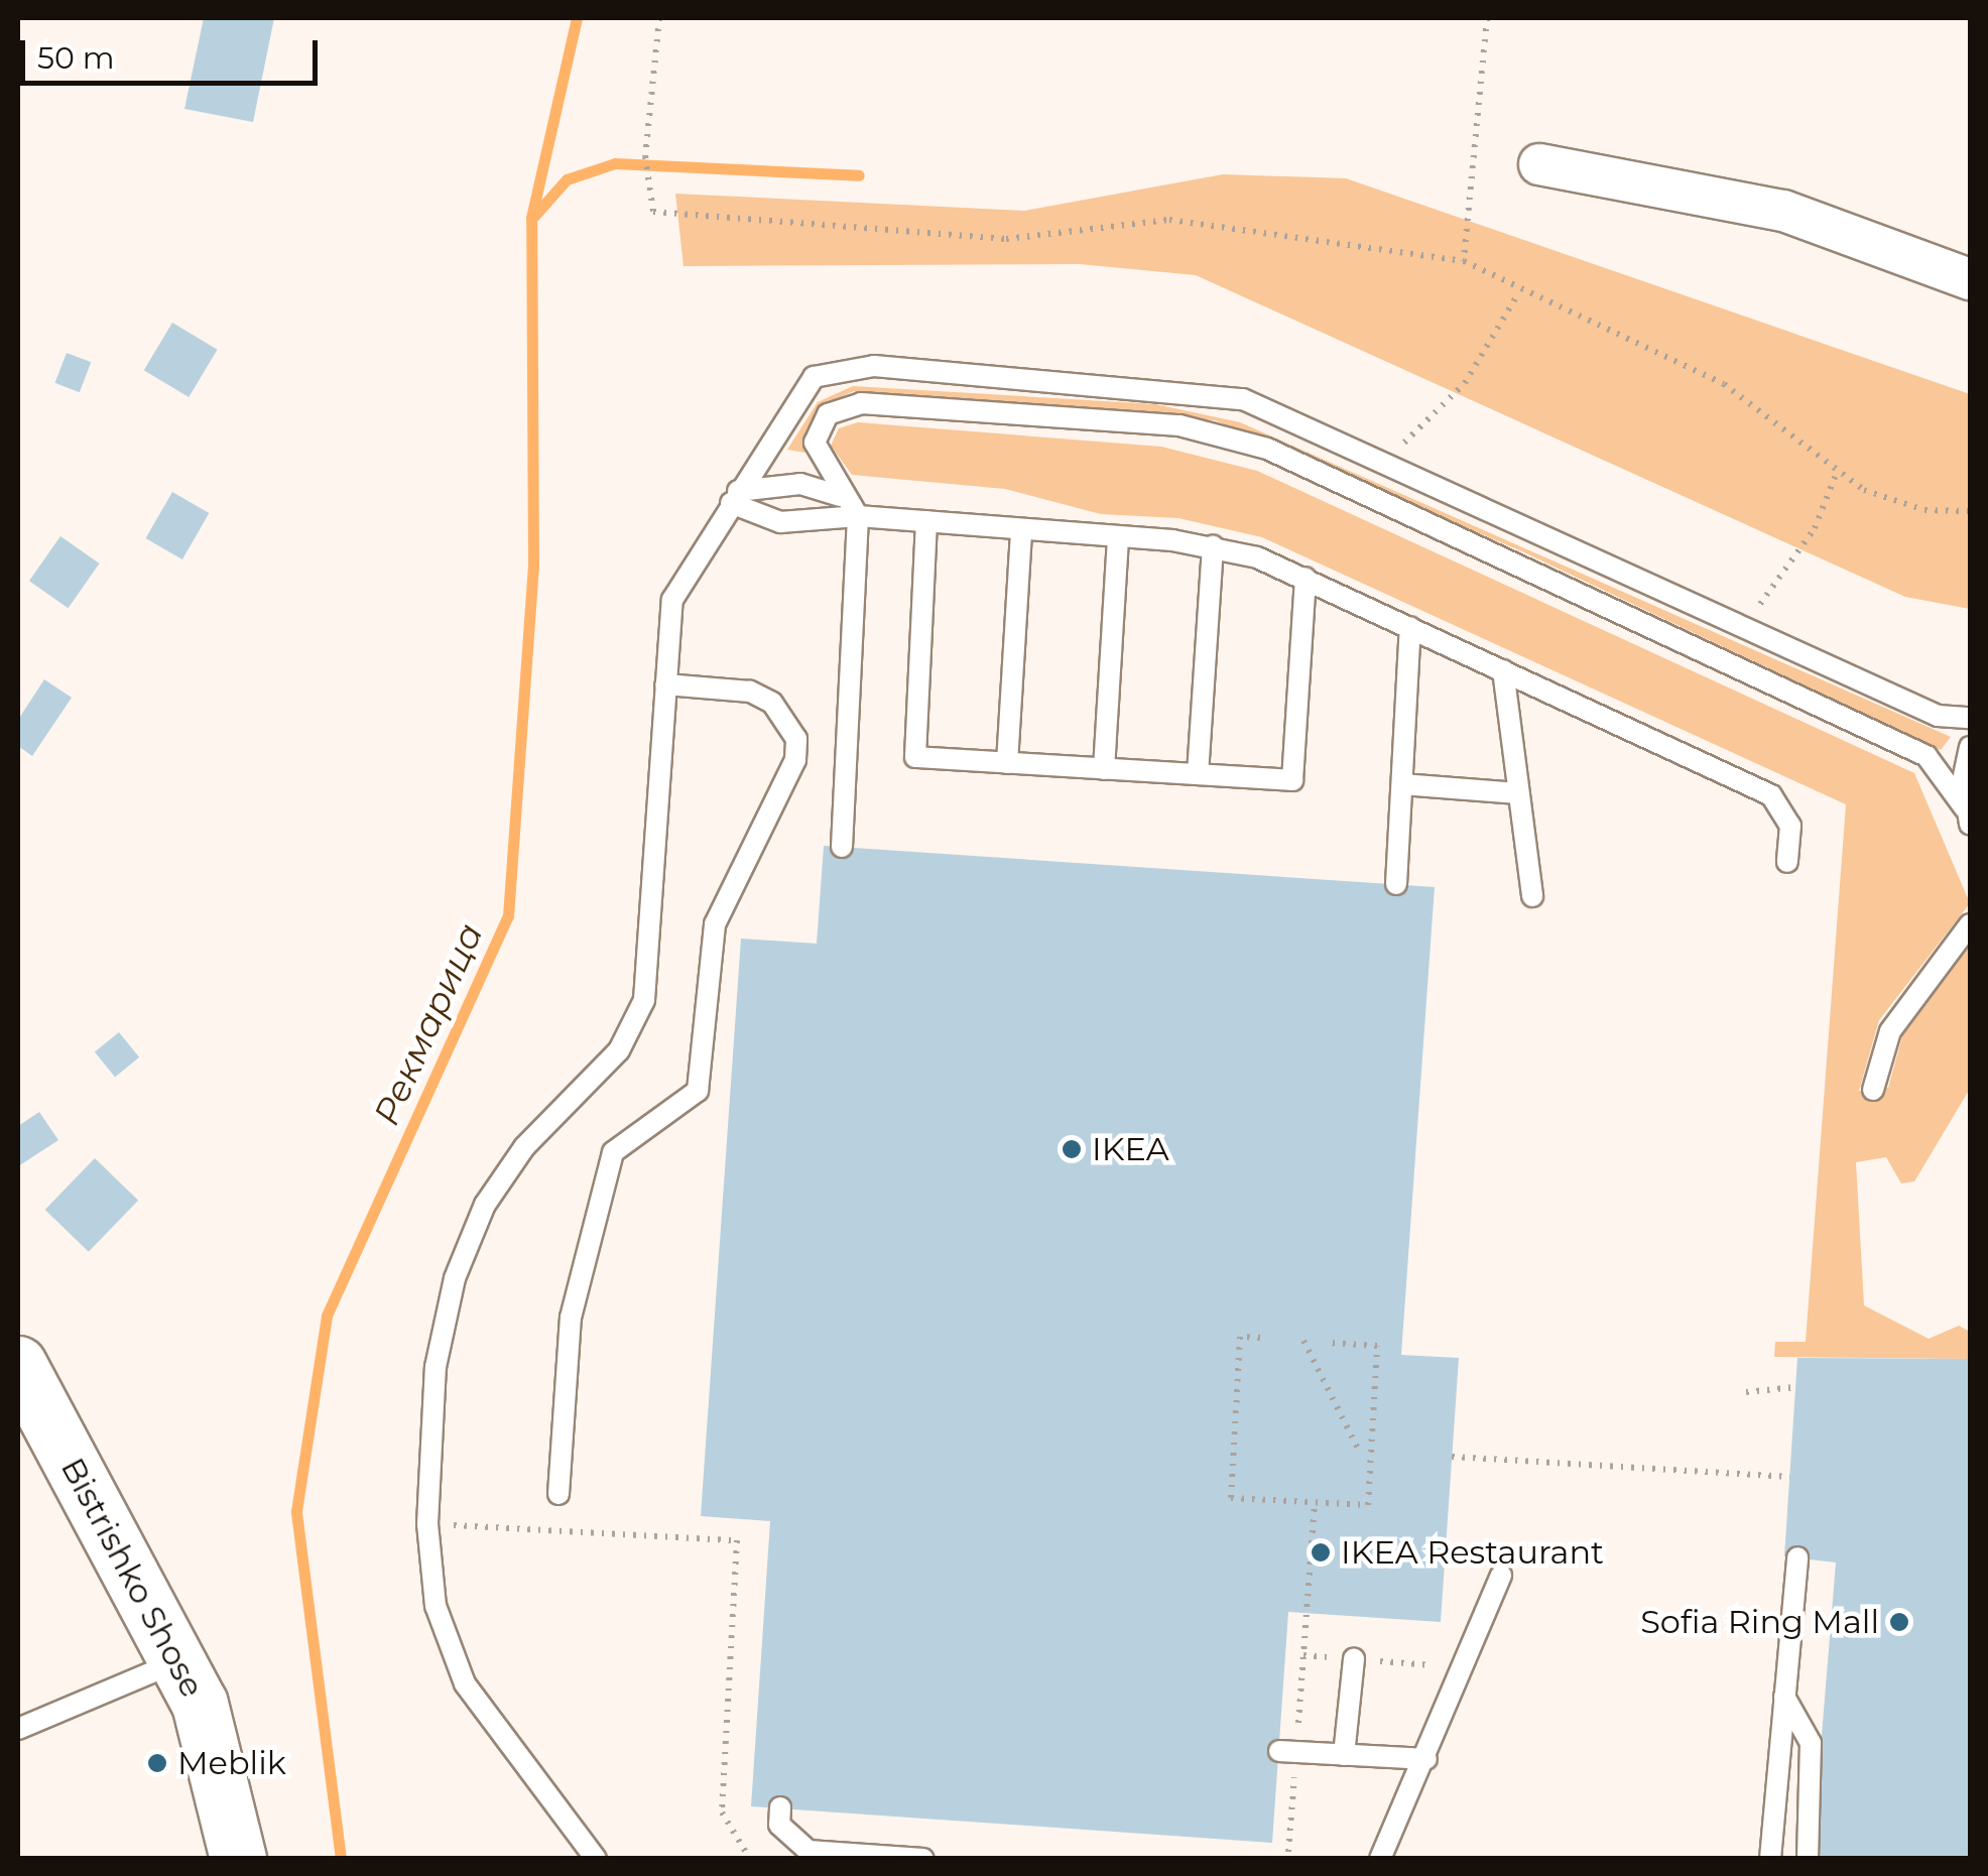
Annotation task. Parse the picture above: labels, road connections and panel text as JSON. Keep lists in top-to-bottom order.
{
  "streets": {
    "street": ["Bistrishko Shose"]
  },
  "water": ["Рекмарица"],
  "places": [
    "IKEA",
    "IKEA Restaurant",
    "Sofia Ring Mall",
    "Meblik"
  ],
  "scale_bar": "50 m"
}
